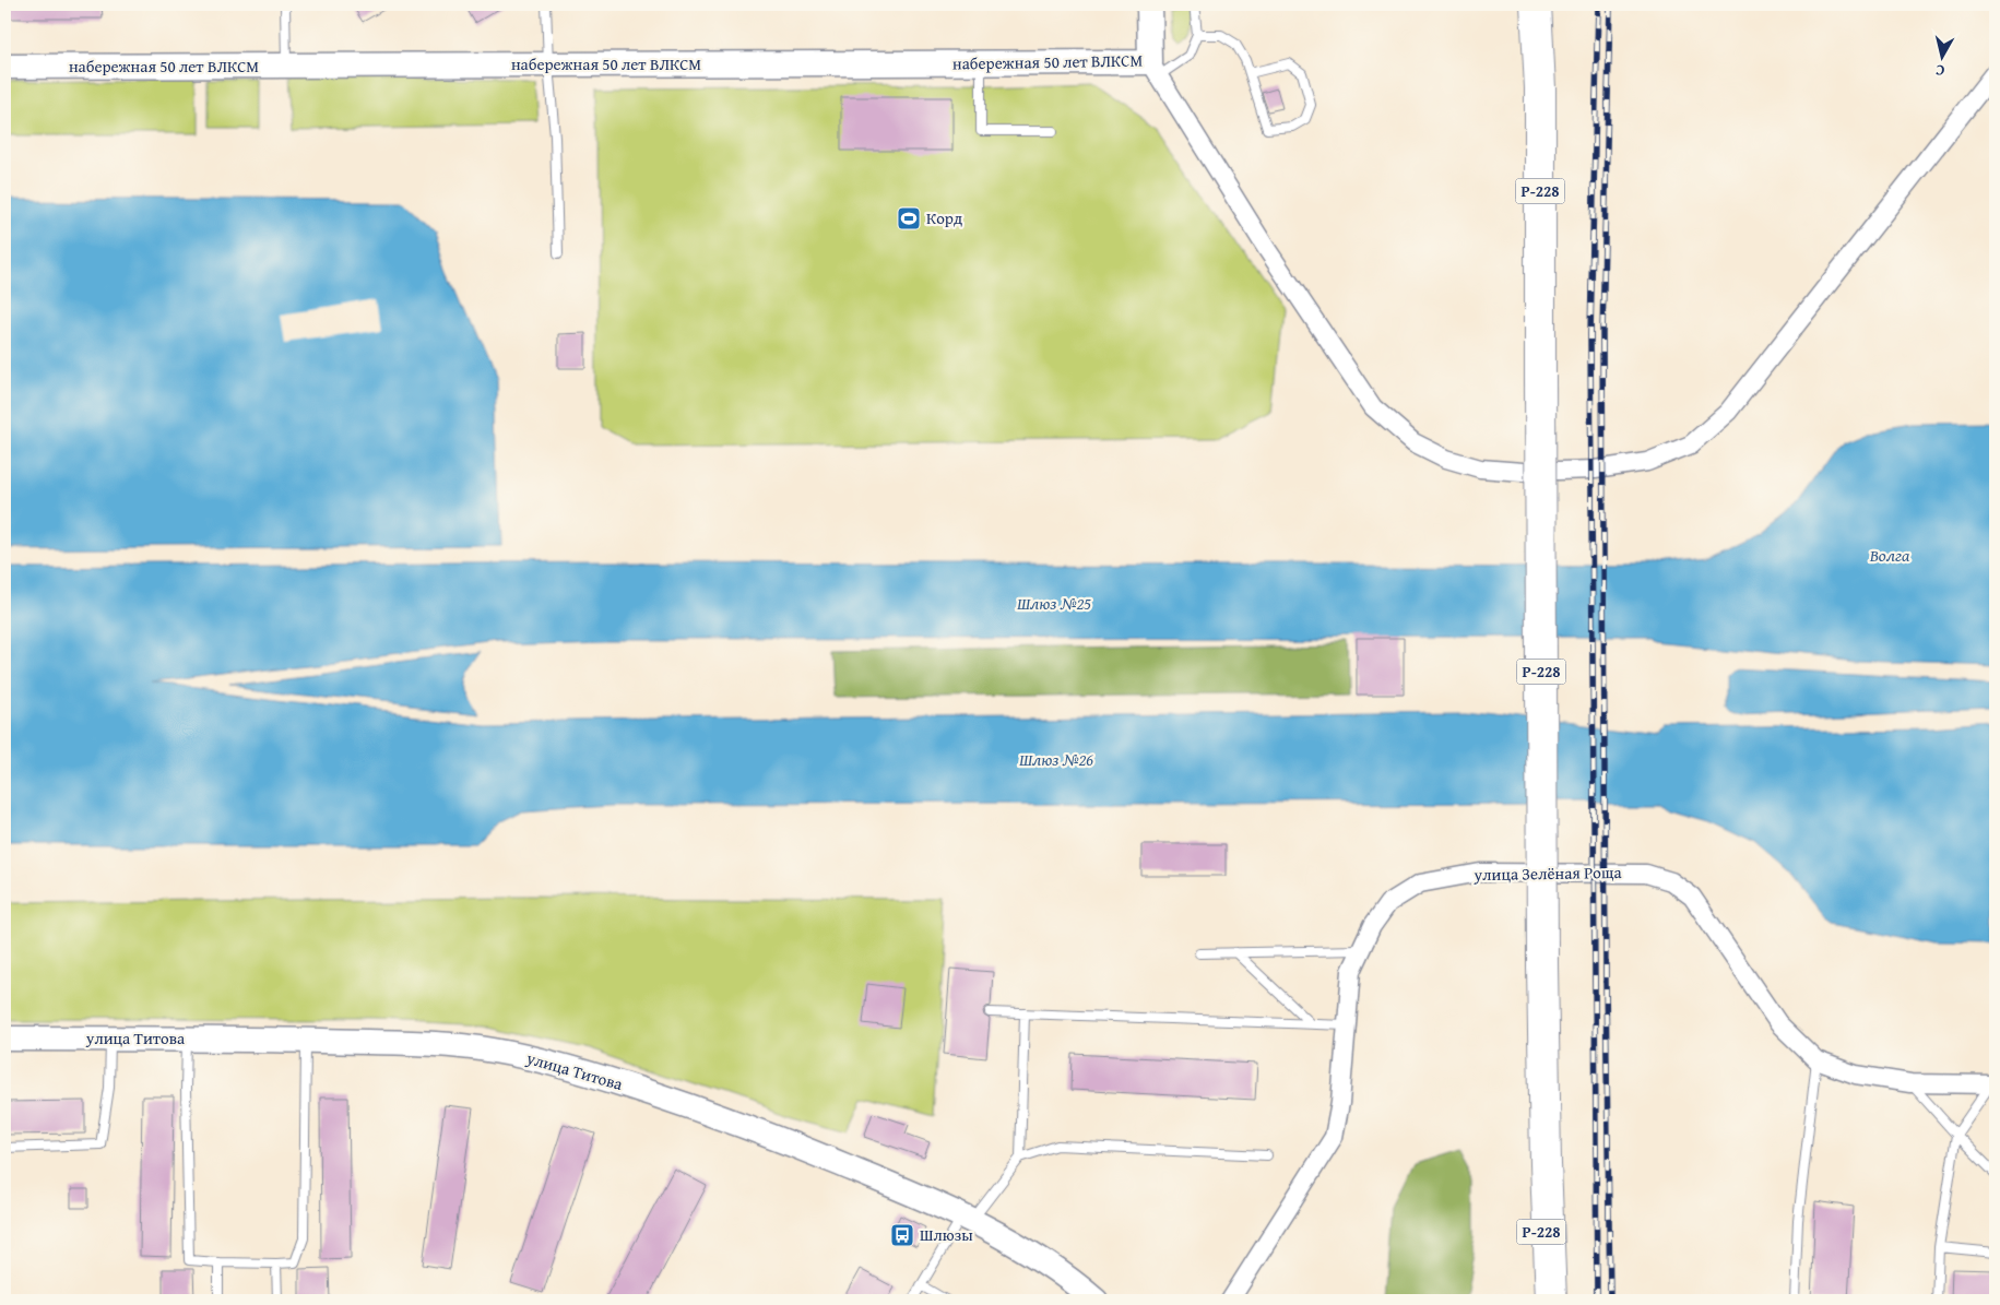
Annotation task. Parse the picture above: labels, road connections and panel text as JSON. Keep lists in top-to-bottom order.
{
  "streets": {
    "highway": ["Р-228"],
    "street": ["набережная 50 лет ВЛКСМ", "улица Зелёная Роща", "улица Титова"]
  },
  "water": ["Волга", "Шлюз №25", "Шлюз №26"],
  "places": {
    "sports": ["Корд"],
    "bus stop": ["Шлюзы"]
  },
  "north": "bottom"
}
